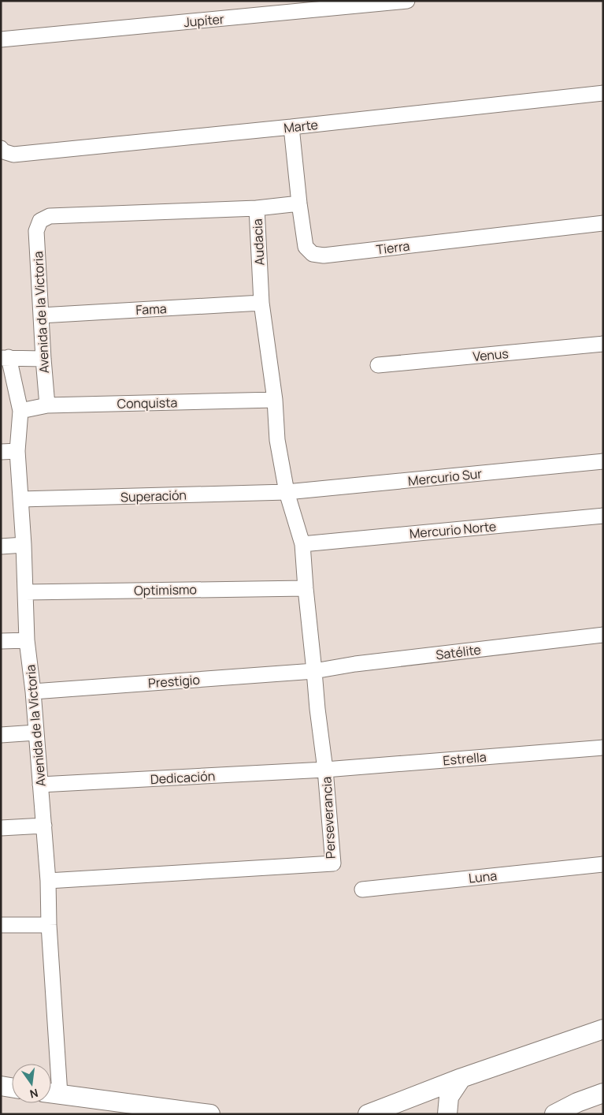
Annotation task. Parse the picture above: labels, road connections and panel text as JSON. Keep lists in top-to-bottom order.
{
  "streets": {
    "street": [
      "Jupíter",
      "Marte",
      "Audacia",
      "Tierra",
      "Fama",
      "Avenida de la Victoria",
      "Venus",
      "Conquista",
      "Mercurio Sur",
      "Superación",
      "Mercurio Norte",
      "Optimismo",
      "Satélite",
      "Prestigio",
      "Estrella",
      "Dedicación",
      "Perseverancia",
      "Luna"
    ]
  },
  "crossings": [
    ["Marte", "Tierra"],
    ["Audacia", "Fama"],
    ["Audacia", "Avenida de la Victoria"],
    ["Audacia", "Conquista"],
    ["Audacia", "Mercurio Sur"],
    ["Audacia", "Superación"],
    ["Audacia", "Perseverancia"],
    ["Fama", "Avenida de la Victoria"],
    ["Avenida de la Victoria", "Conquista"],
    ["Avenida de la Victoria", "Superación"],
    ["Avenida de la Victoria", "Optimismo"],
    ["Avenida de la Victoria", "Prestigio"],
    ["Avenida de la Victoria", "Dedicación"],
    ["Avenida de la Victoria", "Perseverancia"],
    ["Mercurio Sur", "Superación"],
    ["Mercurio Sur", "Perseverancia"],
    ["Superación", "Perseverancia"],
    ["Mercurio Norte", "Perseverancia"],
    ["Optimismo", "Perseverancia"],
    ["Satélite", "Prestigio"],
    ["Satélite", "Perseverancia"],
    ["Prestigio", "Perseverancia"],
    ["Estrella", "Dedicación"],
    ["Estrella", "Perseverancia"],
    ["Dedicación", "Perseverancia"]
  ],
  "north": "bottom"
}
